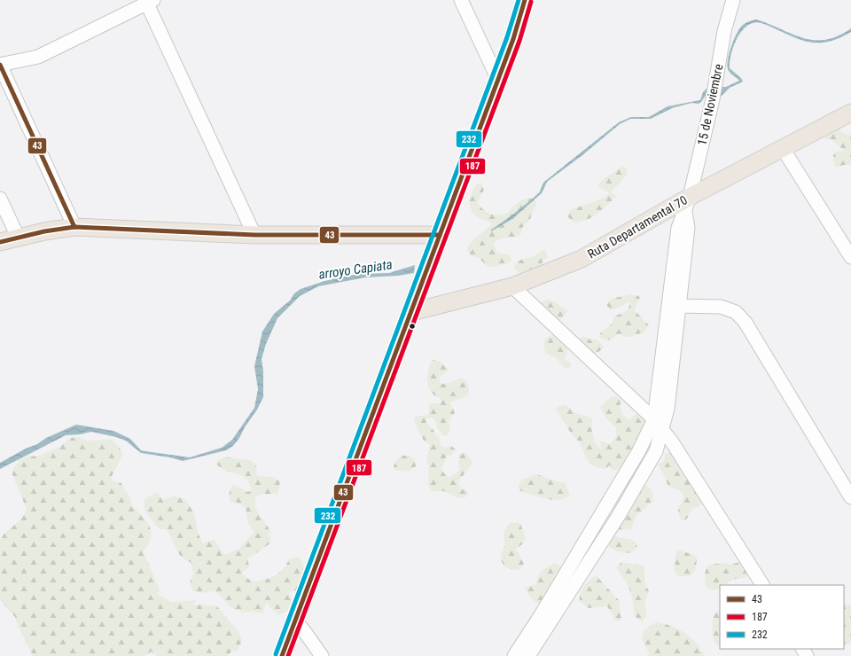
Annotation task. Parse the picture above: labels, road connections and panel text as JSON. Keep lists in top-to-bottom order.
{
  "streets": {
    "main road": ["Ruta Departamental 70"],
    "street": ["15 de Noviembre"]
  },
  "crossings": [
    ["15 de Noviembre", "Ruta Departamental 70"]
  ],
  "water": ["arroyo Capiata"],
  "lines": ["transit line 43", "transit line 232", "transit line 187"],
  "legend": ["43", "187", "232"]
}
